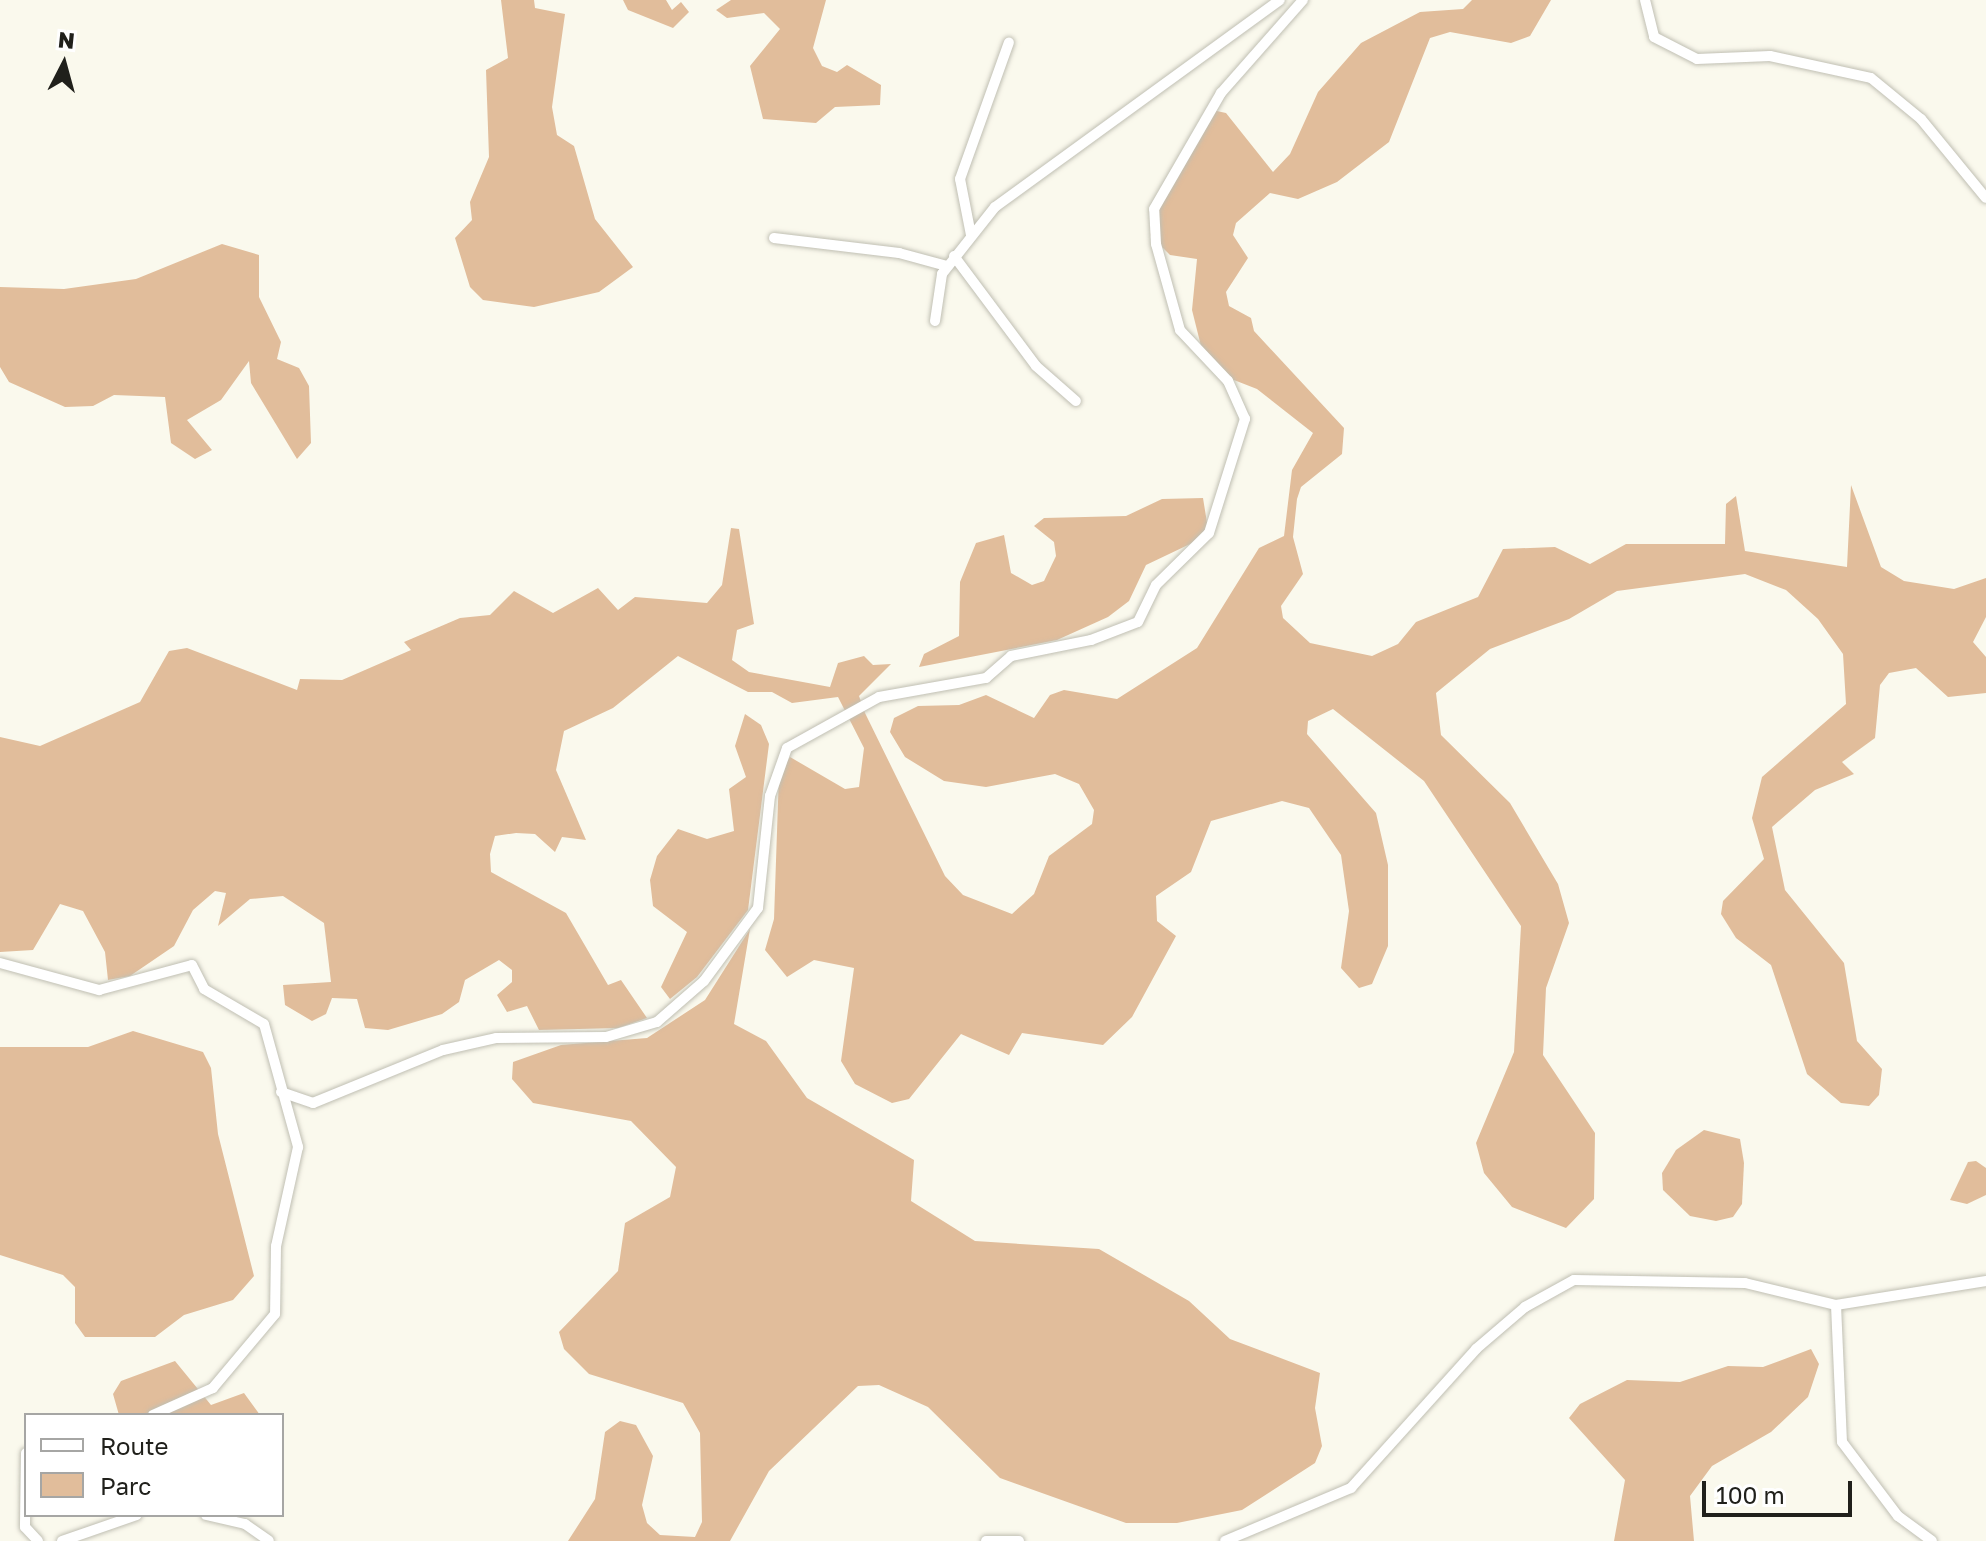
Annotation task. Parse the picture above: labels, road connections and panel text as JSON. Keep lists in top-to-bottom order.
{
  "legend": ["Route", "Parc"],
  "scale_bar": "100 m",
  "north": "top"
}
